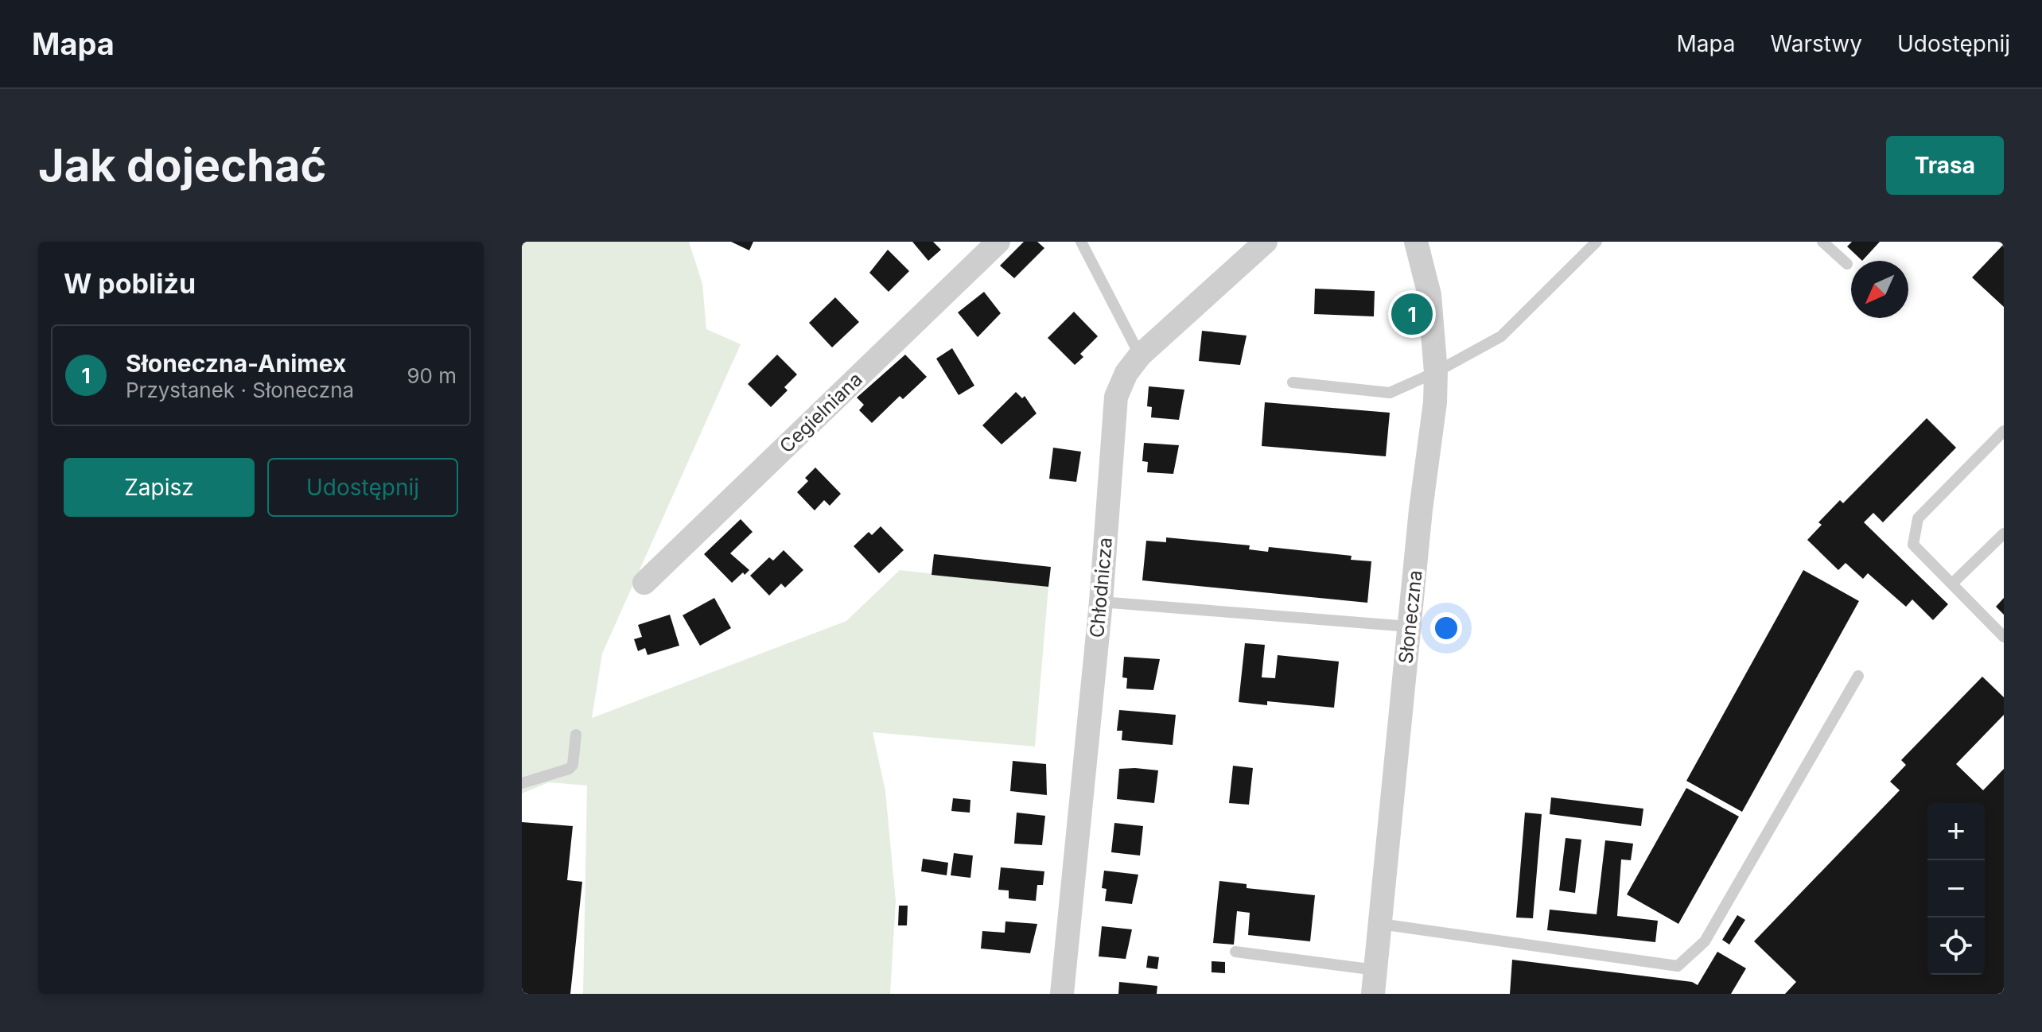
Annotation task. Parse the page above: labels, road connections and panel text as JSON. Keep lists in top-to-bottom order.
{
  "streets": {
    "street": ["Cegielniana", "Chłodnicza", "Słoneczna"]
  },
  "north": "bottom left",
  "page": {
    "header": "Mapa",
    "nav": ["Mapa", "Warstwy", "Udostępnij"],
    "buttons": [
      "Trasa",
      ["Zapisz", "Udostępnij"]
    ],
    "title": "Jak dojechać",
    "heading": "W pobliżu",
    "pins": "1",
    "list": [
      {
        "mark": "1",
        "name": "Słoneczna-Animex",
        "note": "Przystanek · Słoneczna",
        "value": "90 m"
      }
    ],
    "map_buttons": ["+", "−"]
  }
}
